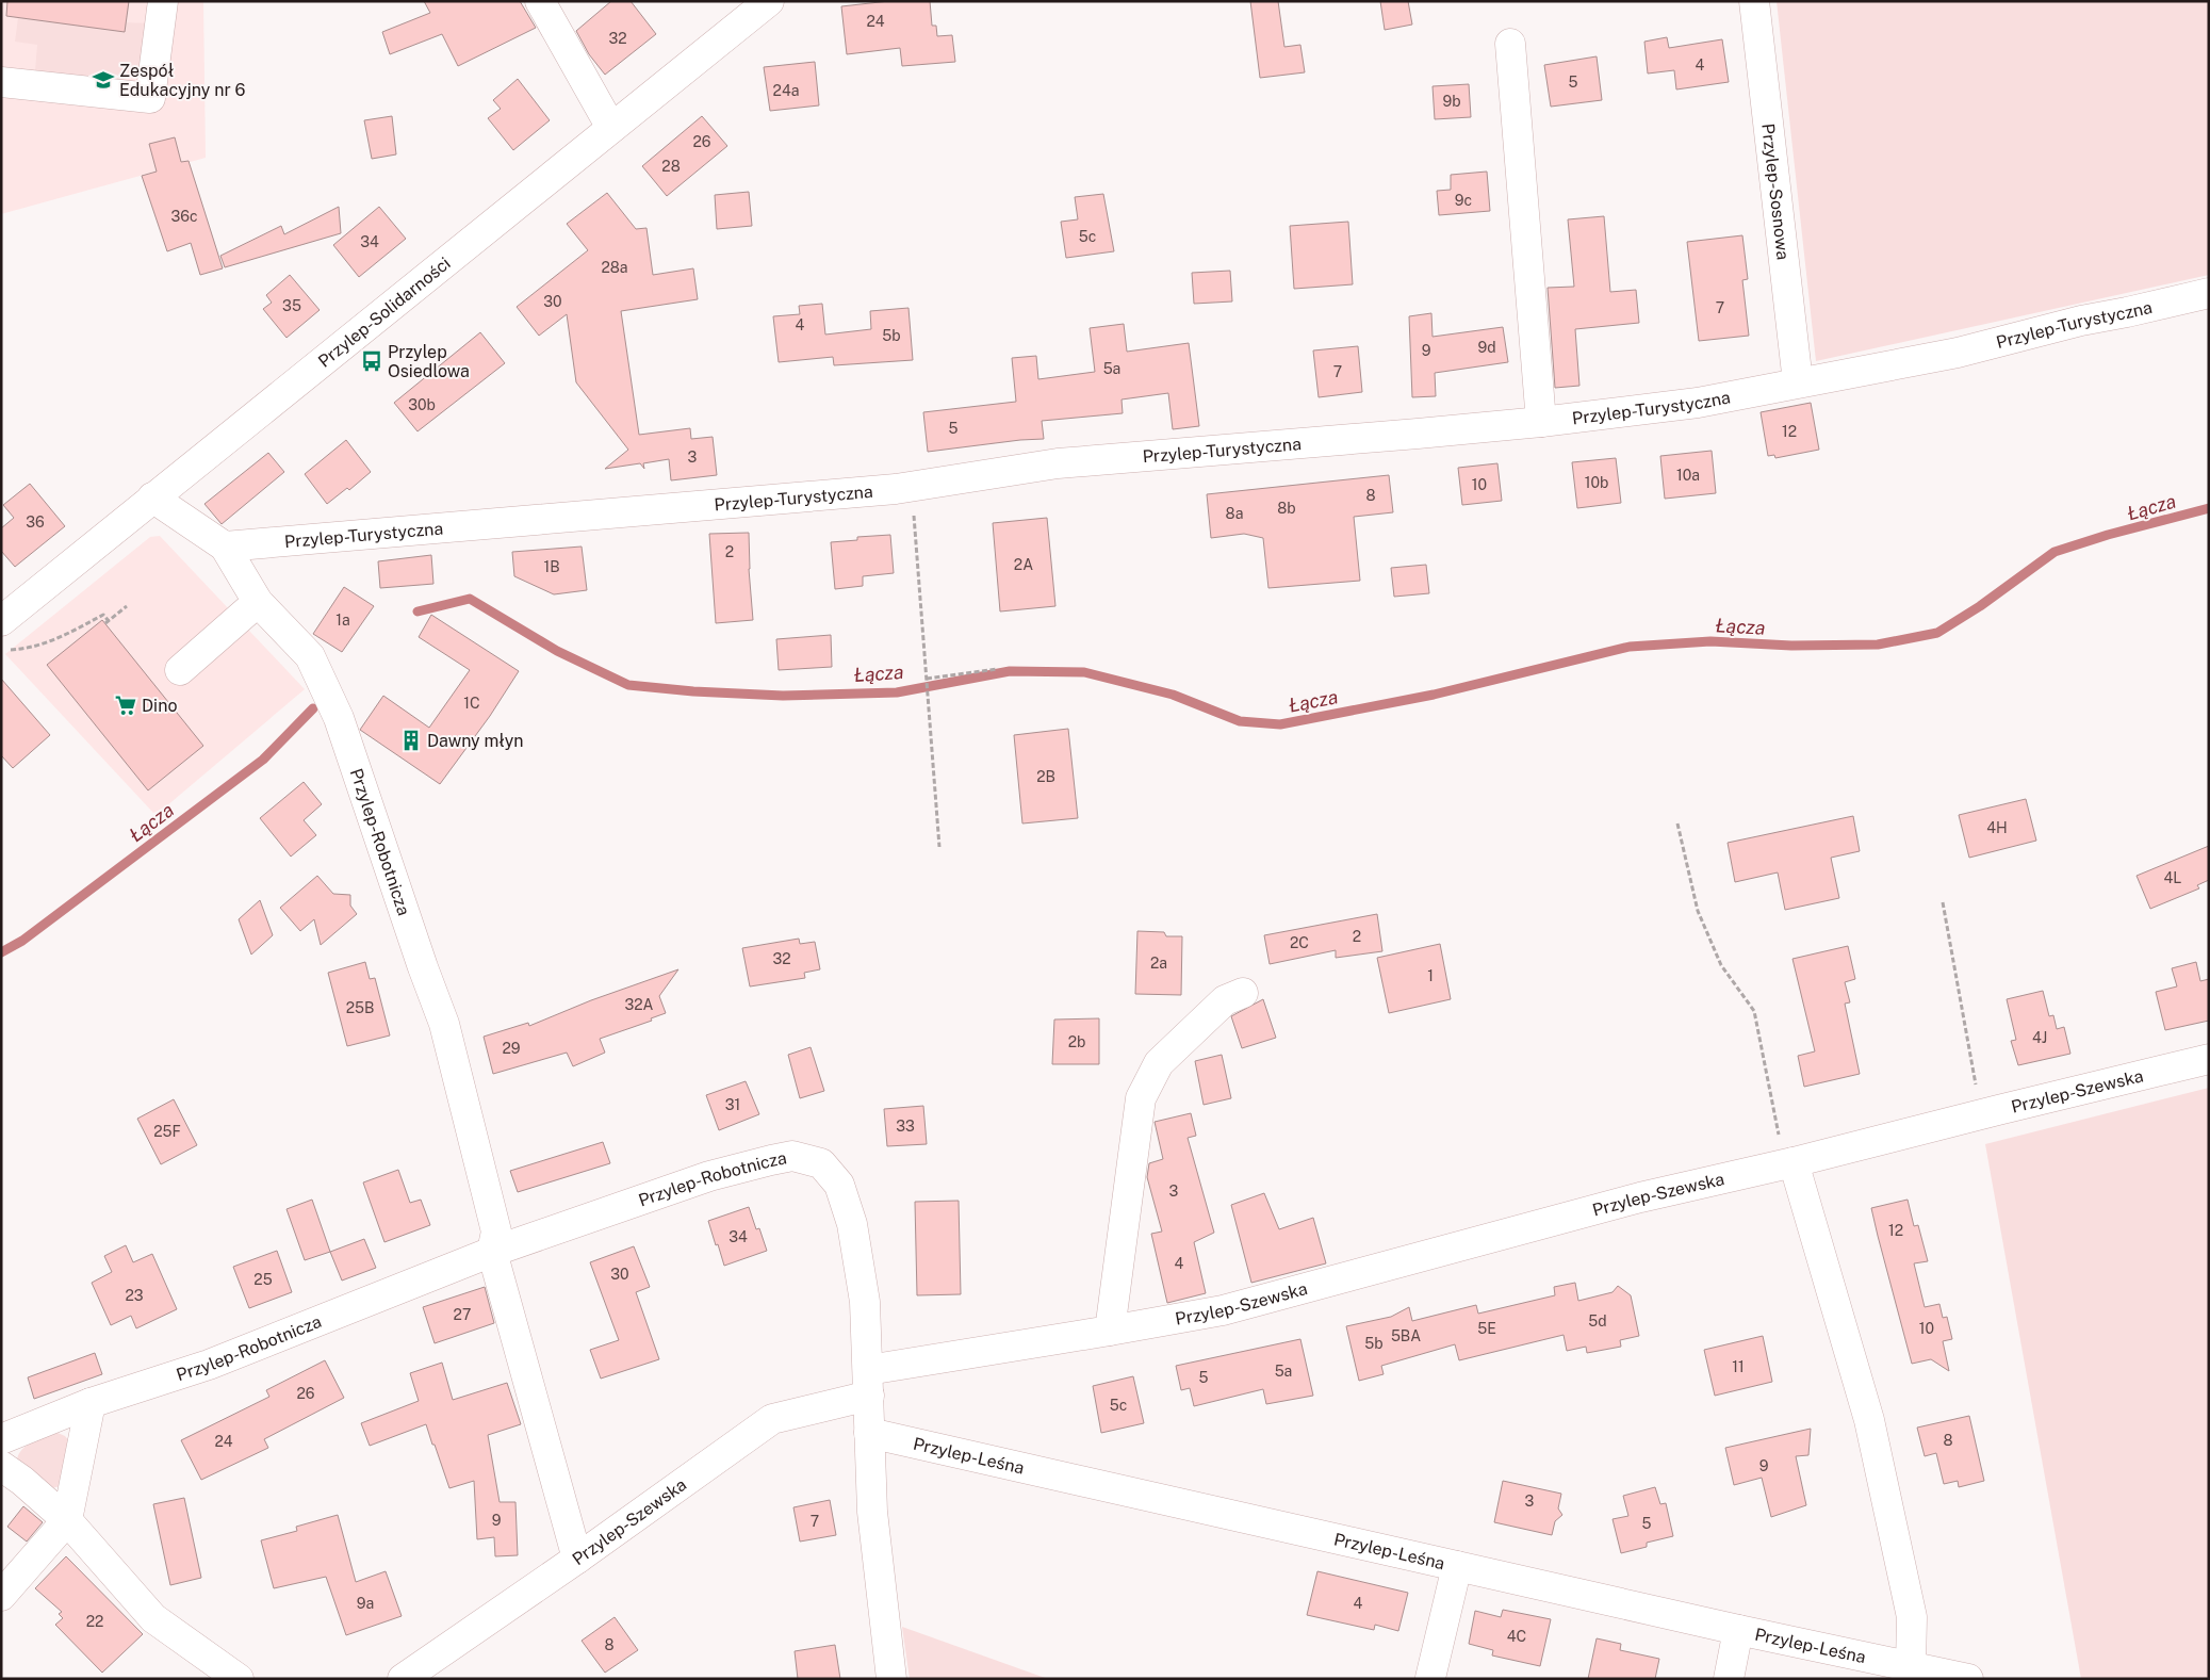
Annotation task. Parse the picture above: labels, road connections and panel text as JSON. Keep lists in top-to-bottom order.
{
  "streets": {
    "street": [
      "Przylep-Sosnowa",
      "Przylep-Solidarności",
      "Przylep-Turystyczna",
      "Przylep-Robotnicza",
      "Przylep-Szewska",
      "Przylep-Leśna"
    ]
  },
  "crossings": [
    ["Przylep-Sosnowa", "Przylep-Turystyczna"],
    ["Przylep-Solidarności", "Przylep-Robotnicza"],
    ["Przylep-Turystyczna", "Przylep-Robotnicza"],
    ["Przylep-Robotnicza", "Przylep-Szewska"]
  ],
  "water": ["Łącza"],
  "places": {
    "school or university": ["Zespół Edukacyjny nr 6"],
    "bus stop": ["Przylep Osiedlowa"],
    "supermarket": ["Dino"],
    "building": ["Dawny młyn"]
  },
  "house_numbers": [
    "24",
    "32",
    "4",
    "5",
    "24a",
    "9b",
    "26",
    "28",
    "9c",
    "36c",
    "5c",
    "34",
    "28a",
    "30",
    "35",
    "7",
    "4",
    "5b",
    "9d",
    "9",
    "5a",
    "7",
    "30b",
    "5",
    "12",
    "3",
    "10a",
    "10b",
    "10",
    "8",
    "8b",
    "8a",
    "36",
    "2",
    "2A",
    "1B",
    "1a",
    "1C",
    "2B",
    "4H",
    "4L",
    "2",
    "2C",
    "32",
    "2a",
    "1",
    "32A",
    "25B",
    "4J",
    "2b",
    "29",
    "31",
    "33",
    "25F",
    "3",
    "12",
    "34",
    "4",
    "30",
    "25",
    "23",
    "27",
    "5d",
    "5E",
    "10",
    "5BA",
    "5b",
    "11",
    "5a",
    "5",
    "26",
    "5c",
    "8",
    "24",
    "9",
    "3",
    "9",
    "7",
    "5",
    "9a",
    "4",
    "22",
    "4C",
    "8"
  ]
}
